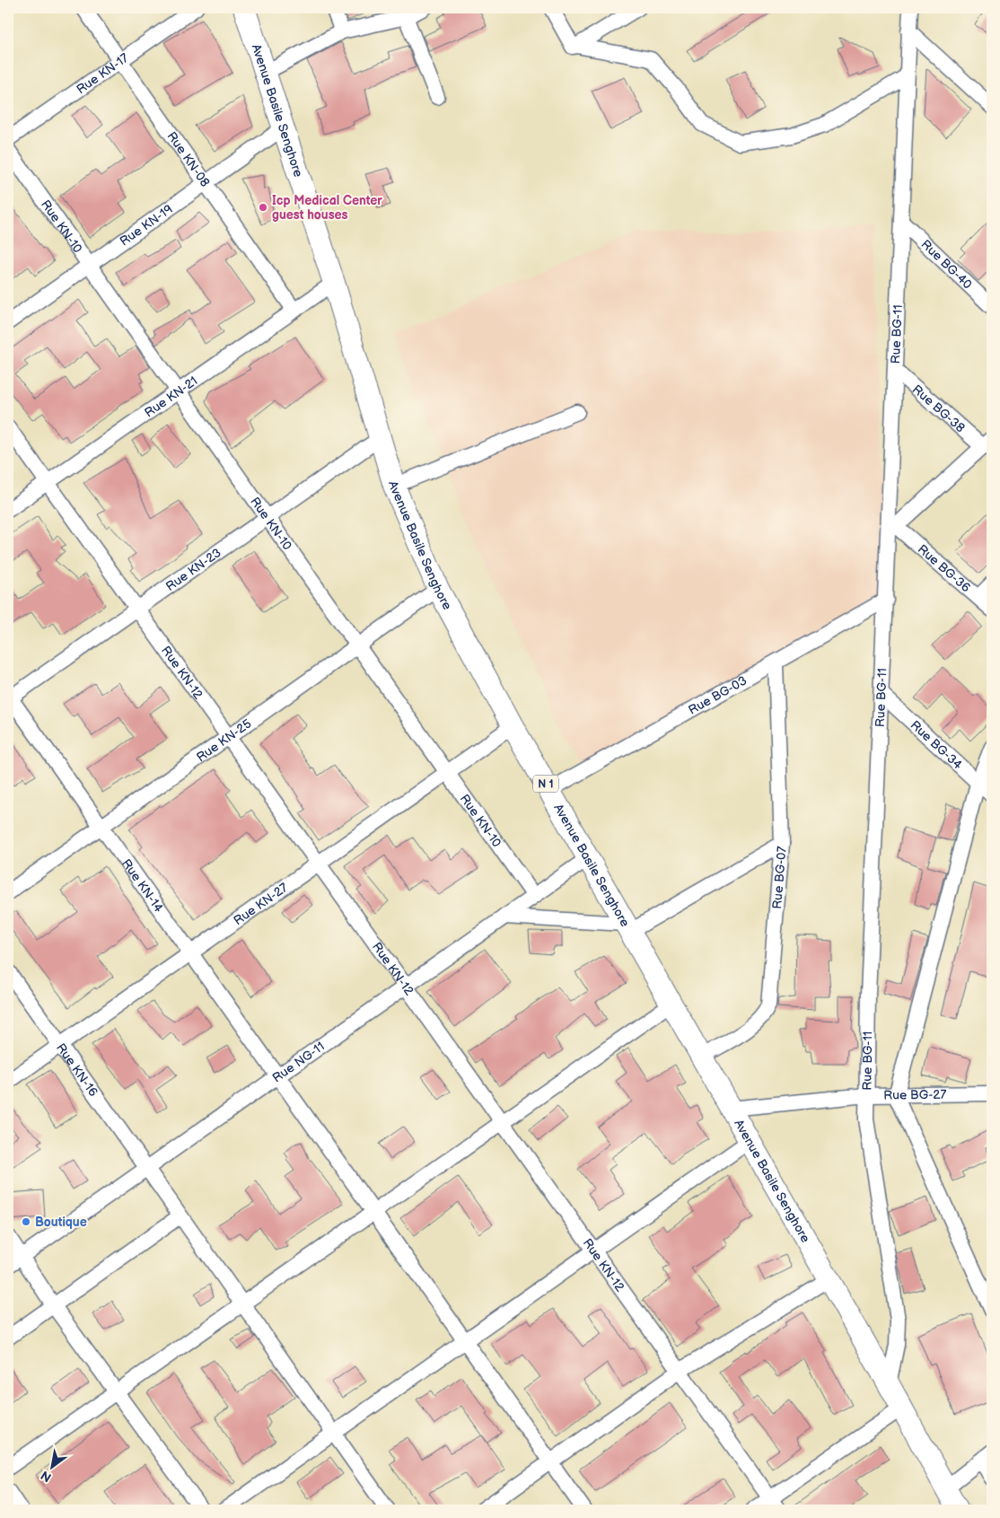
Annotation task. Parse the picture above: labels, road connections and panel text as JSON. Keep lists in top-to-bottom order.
{
  "streets": {
    "highway": ["Avenue Basile Senghore", "N 1"],
    "street": [
      "Rue KN-17",
      "Rue KN-08",
      "Rue KN-10",
      "Rue KN-19",
      "Rue BG-40",
      "Rue BG-11",
      "Rue KN-21",
      "Rue BG-38",
      "Rue BG-36",
      "Rue KN-23",
      "Rue KN-12",
      "Rue BG-03",
      "Rue KN-25",
      "Rue BG-34",
      "Rue BG-07",
      "Rue KN-14",
      "Rue KN-27",
      "Rue NG-11",
      "Rue KN-16",
      "Rue BG-27"
    ]
  },
  "crossings": [
    ["Rue KN-17", "Rue KN-08"],
    ["Avenue Basile Senghore", "Rue KN-19"],
    ["Avenue Basile Senghore", "Rue BG-11"],
    ["Avenue Basile Senghore", "Rue KN-21"],
    ["Avenue Basile Senghore", "Rue KN-23"],
    ["Avenue Basile Senghore", "Rue BG-03"],
    ["Avenue Basile Senghore", "Rue KN-25"],
    ["Avenue Basile Senghore", "Rue BG-07"],
    ["Avenue Basile Senghore", "Rue KN-27"],
    ["Avenue Basile Senghore", "Rue NG-11"],
    ["Avenue Basile Senghore", "Rue BG-27"],
    ["Rue KN-08", "Rue KN-19"],
    ["Rue KN-08", "Rue KN-21"],
    ["Rue KN-10", "Rue KN-19"],
    ["Rue KN-10", "Rue KN-21"],
    ["Rue KN-10", "Rue KN-23"],
    ["Rue KN-10", "Rue KN-25"],
    ["Rue KN-10", "Rue KN-27"],
    ["Rue KN-10", "Rue NG-11"],
    ["Rue BG-40", "Rue BG-11"],
    ["Rue BG-11", "Rue BG-38"],
    ["Rue BG-11", "Rue BG-36"],
    ["Rue BG-11", "Rue BG-03"],
    ["Rue BG-11", "Rue BG-34"],
    ["Rue BG-11", "Rue BG-27"],
    ["Rue KN-21", "Rue KN-12"],
    ["Rue KN-23", "Rue KN-12"],
    ["Rue KN-23", "Rue KN-14"],
    ["Rue KN-12", "Rue KN-25"],
    ["Rue KN-12", "Rue KN-27"],
    ["Rue KN-12", "Rue NG-11"],
    ["Rue BG-03", "Rue BG-07"],
    ["Rue KN-25", "Rue KN-14"],
    ["Rue KN-14", "Rue KN-27"],
    ["Rue KN-14", "Rue NG-11"],
    ["Rue KN-27", "Rue KN-16"],
    ["Rue NG-11", "Rue KN-16"]
  ],
  "places": ["Icp Medical Center guest houses", "Boutique"],
  "north": "bottom left"
}
